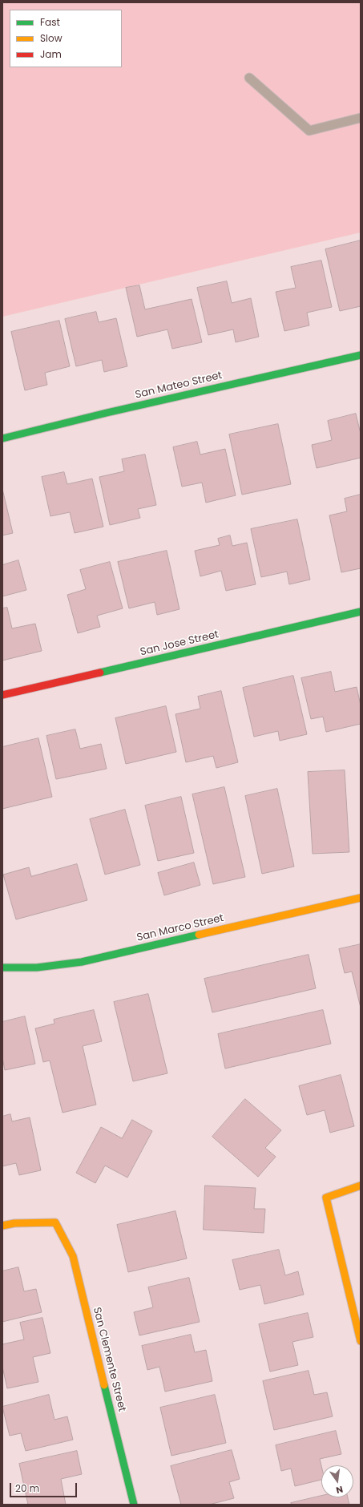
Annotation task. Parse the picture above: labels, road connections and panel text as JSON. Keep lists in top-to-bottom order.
{
  "streets": {
    "street": [
      "San Mateo Street",
      "San Jose Street",
      "San Marco Street",
      "San Clemente Street"
    ]
  },
  "legend": ["Fast", "Slow", "Jam"],
  "scale_bar": "20 m",
  "north": "bottom"
}
